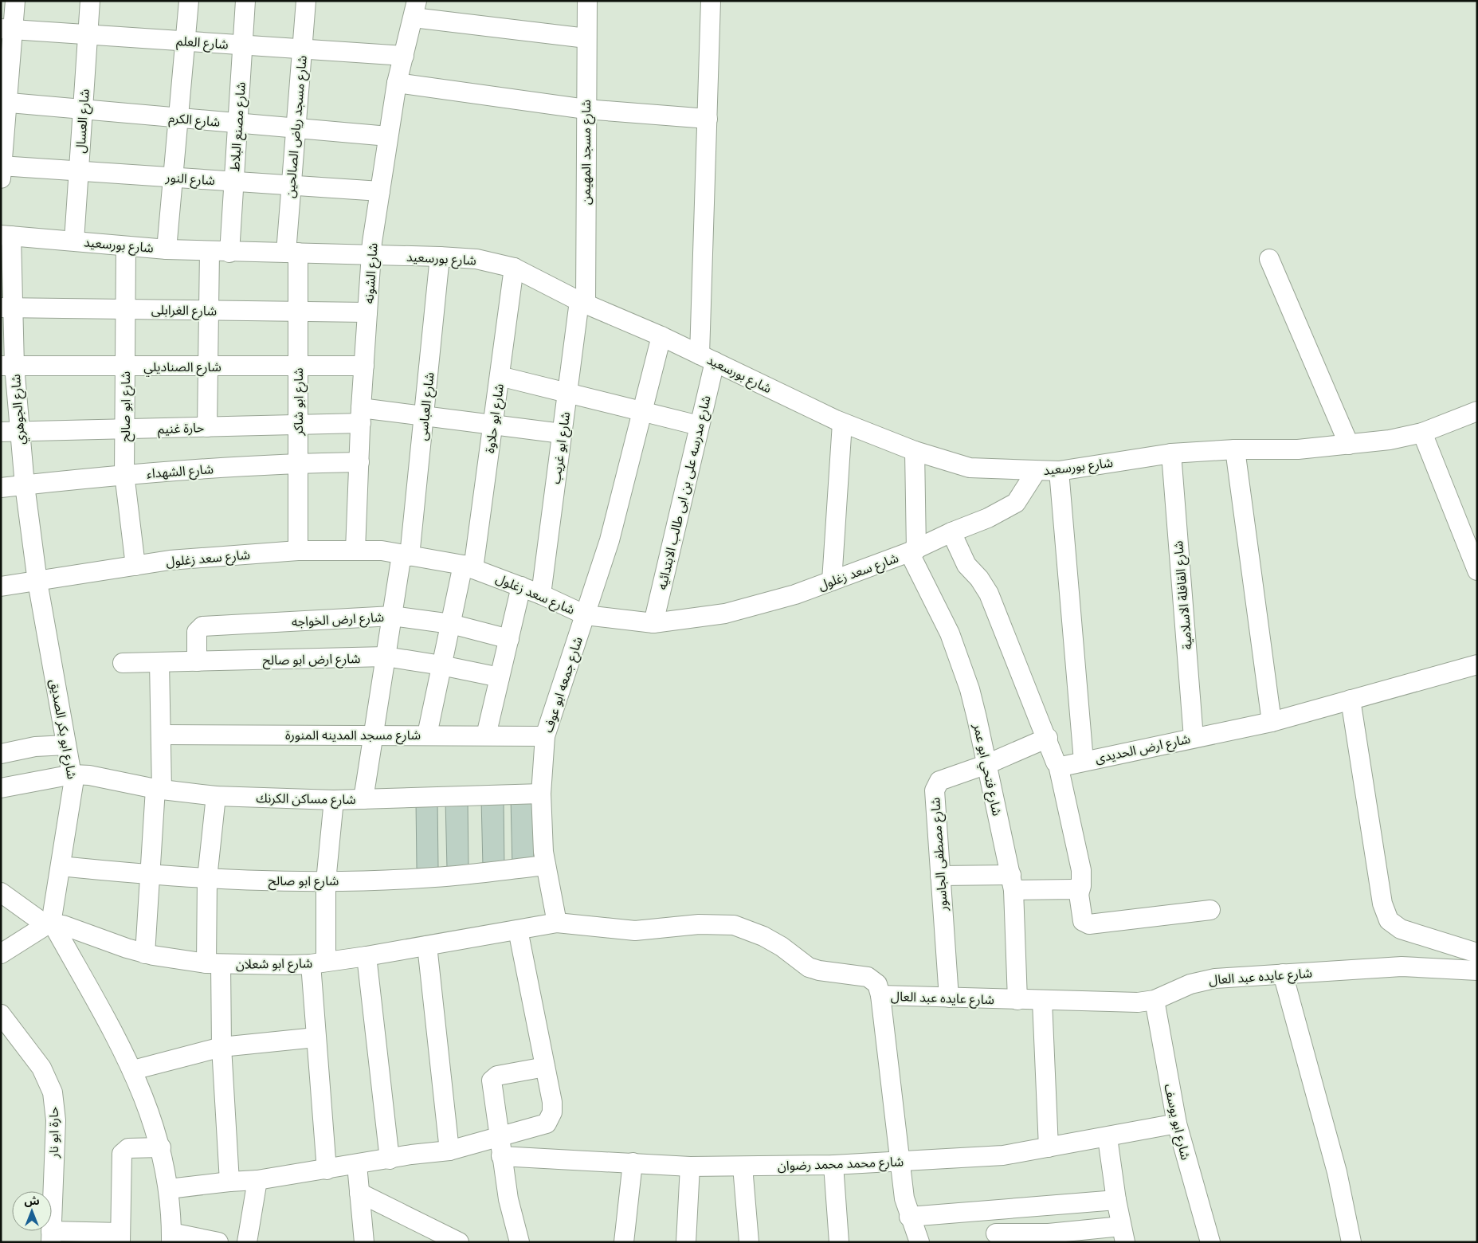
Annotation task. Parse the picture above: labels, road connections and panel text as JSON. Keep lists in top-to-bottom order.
{
  "streets": {
    "street": [
      "شارع العلم",
      "شارع الكرم",
      "شارع العسال",
      "شارع مصنع البلاط",
      "شارع مسجد رياض الصالحين",
      "شارع مسجد المهيمن",
      "شارع النور",
      "شارع بورسعيد",
      "شارع الشونه",
      "شارع الغرابلى",
      "شارع الصناديلي",
      "شارع ابو شاكر",
      "شارع ابو صالح",
      "شارع العباسى",
      "شارع الجوهري",
      "شارع ابو حلاوة",
      "حارة غنيم",
      "شارع ابو غريب",
      "شارع الشهداء",
      "شارع مدرسه على بن ابى طالب الابتدائيه",
      "شارع سعد زغلول",
      "شارع القافلة الاسلامية",
      "شارع ارض الخواجه",
      "شارع ارض ابو صالح",
      "شارع جمعه ابو عوف",
      "شارع ابو بكر الصديق",
      "شارع مسجد المدينه المنورة",
      "شارع ارض الحديدى",
      "شارع فتحي ابو عمر",
      "شارع مساكن الكرنك",
      "شارع مصطفى الجاسور",
      "شارع ابو شعلان",
      "شارع عايده عبد العال",
      "شارع ابو يوسف",
      "حارة ابو نار",
      "شارع محمد محمد رضوان"
    ]
  },
  "crossings": [
    ["شارع العلم", "شارع العسال"],
    ["شارع العلم", "شارع مصنع البلاط"],
    ["شارع العلم", "شارع مسجد رياض الصالحين"],
    ["شارع العلم", "شارع الشونه"],
    ["شارع الكرم", "شارع العسال"],
    ["شارع الكرم", "شارع مصنع البلاط"],
    ["شارع الكرم", "شارع مسجد رياض الصالحين"],
    ["شارع الكرم", "شارع الشونه"],
    ["شارع العسال", "شارع النور"],
    ["شارع العسال", "شارع بورسعيد"],
    ["شارع مصنع البلاط", "شارع النور"],
    ["شارع مصنع البلاط", "شارع بورسعيد"],
    ["شارع مسجد رياض الصالحين", "شارع النور"],
    ["شارع مسجد رياض الصالحين", "شارع بورسعيد"],
    ["شارع مسجد رياض الصالحين", "شارع ابو شاكر"],
    ["شارع مسجد المهيمن", "شارع بورسعيد"],
    ["شارع مسجد المهيمن", "شارع ابو غريب"],
    ["شارع النور", "شارع الشونه"],
    ["شارع بورسعيد", "شارع الشونه"],
    ["شارع بورسعيد", "شارع ابو شاكر"],
    ["شارع بورسعيد", "شارع ابو صالح"],
    ["شارع بورسعيد", "شارع العباسى"],
    ["شارع بورسعيد", "شارع الجوهري"],
    ["شارع بورسعيد", "شارع ابو حلاوة"],
    ["شارع بورسعيد", "شارع ابو غريب"],
    ["شارع بورسعيد", "شارع مدرسه على بن ابى طالب الابتدائيه"],
    ["شارع بورسعيد", "شارع سعد زغلول"],
    ["شارع بورسعيد", "شارع القافلة الاسلامية"],
    ["شارع بورسعيد", "شارع جمعه ابو عوف"],
    ["شارع الشونه", "شارع الغرابلى"],
    ["شارع الشونه", "شارع الصناديلي"],
    ["شارع الشونه", "حارة غنيم"],
    ["شارع الشونه", "شارع الشهداء"],
    ["شارع الشونه", "شارع سعد زغلول"],
    ["شارع الغرابلى", "شارع ابو شاكر"],
    ["شارع الغرابلى", "شارع ابو صالح"],
    ["شارع الغرابلى", "شارع الجوهري"],
    ["شارع الصناديلي", "شارع ابو شاكر"],
    ["شارع الصناديلي", "شارع ابو صالح"],
    ["شارع الصناديلي", "شارع الجوهري"],
    ["شارع ابو شاكر", "حارة غنيم"],
    ["شارع ابو شاكر", "شارع الشهداء"],
    ["شارع ابو شاكر", "شارع سعد زغلول"],
    ["شارع ابو صالح", "حارة غنيم"],
    ["شارع ابو صالح", "شارع الشهداء"],
    ["شارع ابو صالح", "شارع سعد زغلول"],
    ["شارع ابو صالح", "شارع جمعه ابو عوف"],
    ["شارع ابو صالح", "شارع ابو بكر الصديق"],
    ["شارع العباسى", "حارة غنيم"],
    ["شارع العباسى", "شارع سعد زغلول"],
    ["شارع العباسى", "شارع ارض الخواجه"],
    ["شارع العباسى", "شارع ارض ابو صالح"],
    ["شارع العباسى", "شارع مسجد المدينه المنورة"],
    ["شارع العباسى", "شارع مساكن الكرنك"],
    ["شارع الجوهري", "حارة غنيم"],
    ["شارع الجوهري", "شارع الشهداء"],
    ["شارع الجوهري", "شارع سعد زغلول"],
    ["شارع الجوهري", "شارع ابو بكر الصديق"],
    ["شارع ابو حلاوة", "حارة غنيم"],
    ["شارع ابو حلاوة", "شارع سعد زغلول"],
    ["حارة غنيم", "شارع ابو غريب"],
    ["شارع ابو غريب", "شارع سعد زغلول"],
    ["شارع مدرسه على بن ابى طالب الابتدائيه", "شارع سعد زغلول"],
    ["شارع سعد زغلول", "شارع جمعه ابو عوف"],
    ["شارع سعد زغلول", "شارع ابو بكر الصديق"],
    ["شارع سعد زغلول", "شارع فتحي ابو عمر"],
    ["شارع القافلة الاسلامية", "شارع ارض الحديدى"],
    ["شارع ارض الخواجه", "شارع ارض ابو صالح"],
    ["شارع جمعه ابو عوف", "شارع مسجد المدينه المنورة"],
    ["شارع جمعه ابو عوف", "شارع مساكن الكرنك"],
    ["شارع جمعه ابو عوف", "شارع ابو شعلان"],
    ["شارع ابو بكر الصديق", "شارع مساكن الكرنك"],
    ["شارع ابو بكر الصديق", "شارع ابو شعلان"],
    ["شارع فتحي ابو عمر", "شارع مصطفى الجاسور"],
    ["شارع فتحي ابو عمر", "شارع عايده عبد العال"],
    ["شارع مصطفى الجاسور", "شارع عايده عبد العال"],
    ["شارع ابو شعلان", "شارع عايده عبد العال"],
    ["شارع عايده عبد العال", "شارع ابو يوسف"],
    ["شارع ابو يوسف", "شارع محمد محمد رضوان"]
  ],
  "north": "top"
}
